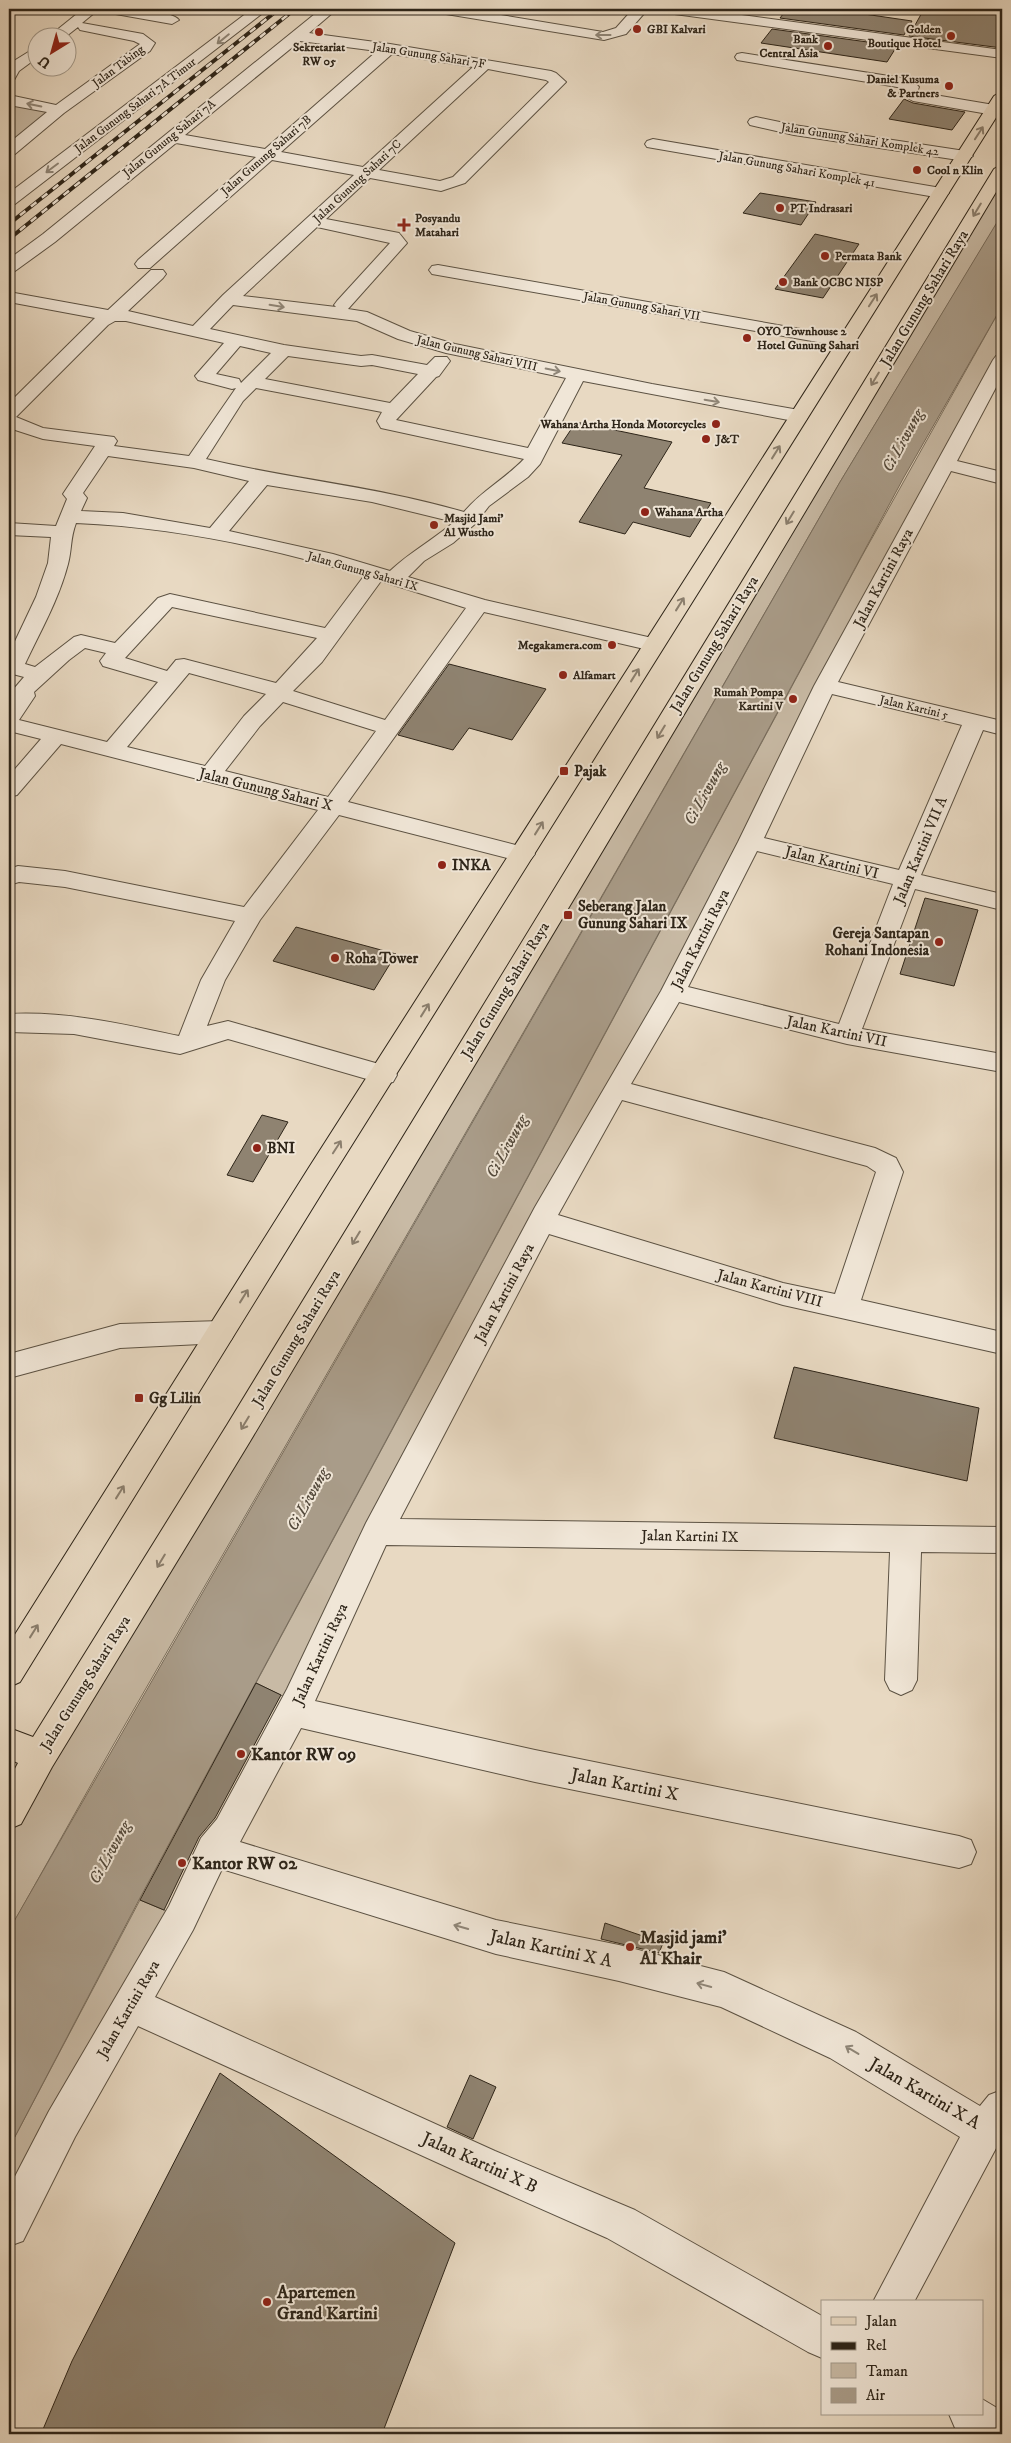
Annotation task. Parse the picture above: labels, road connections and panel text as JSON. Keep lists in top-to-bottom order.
{
  "streets": {
    "main road": ["Jalan Gunung Sahari Raya"],
    "street": [
      "Jalan Gunung Sahari 7F",
      "Jalan Tabing",
      "Jalan Gunung Sahari 7A Timur",
      "Jalan Gunung Sahari 7A",
      "Jalan Gunung Sahari Komplek 42",
      "Jalan Gunung Sahari 7B",
      "Jalan Gunung Sahari Komplek 41",
      "Jalan Gunung Sahari 7C",
      "Jalan Gunung Sahari VII",
      "Jalan Gunung Sahari VIII",
      "Jalan Gunung Sahari IX",
      "Jalan Kartini Raya",
      "Jalan Kartini 5",
      "Jalan Gunung Sahari X",
      "Jalan Kartini VII A",
      "Jalan Kartini VI",
      "Jalan Kartini VII",
      "Jalan Kartini VIII",
      "Jalan Kartini IX",
      "Jalan Kartini X",
      "Jalan Kartini X A",
      "Jalan Kartini X B"
    ]
  },
  "crossings": [
    ["Jalan Gunung Sahari 7F", "Jalan Gunung Sahari 7A"],
    ["Jalan Gunung Sahari 7F", "Jalan Gunung Sahari 7B"],
    ["Jalan Gunung Sahari 7F", "Jalan Gunung Sahari 7C"],
    ["Jalan Gunung Sahari 7C", "Jalan Gunung Sahari VIII"],
    ["Jalan Kartini Raya", "Jalan Kartini 5"],
    ["Jalan Kartini Raya", "Jalan Kartini VI"],
    ["Jalan Kartini Raya", "Jalan Kartini VII"],
    ["Jalan Kartini Raya", "Jalan Kartini VIII"],
    ["Jalan Kartini Raya", "Jalan Kartini IX"],
    ["Jalan Kartini Raya", "Jalan Kartini X"],
    ["Jalan Kartini Raya", "Jalan Kartini X A"],
    ["Jalan Kartini Raya", "Jalan Kartini X B"],
    ["Jalan Kartini 5", "Jalan Kartini VII A"],
    ["Jalan Kartini VII A", "Jalan Kartini VI"],
    ["Jalan Kartini VII A", "Jalan Kartini VII"]
  ],
  "one_way": ["Jalan Kartini X A"],
  "water": ["Ci Liwung"],
  "places": {
    "other": [
      "GBI Kalvari",
      "Sekretariat RW 05",
      "Golden Boutique Hotel",
      "Bank Central Asia",
      "Daniel Kusuma & Partners",
      "Cool n Klin",
      "PT Indrasari",
      "Permata Bank",
      "Bank OCBC NISP",
      "OYO Townhouse 2 Hotel Gunung Sahari",
      "Wahana Artha Honda Motorcycles",
      "J&T",
      "Wahana Artha",
      "Masjid Jami' Al Wustho",
      "Megakamera.com",
      "Alfamart",
      "Rumah Pompa Kartini V",
      "INKA",
      "Gereja Santapan Rohani Indonesia",
      "Roha Tower",
      "BNI",
      "Kantor RW 09",
      "Kantor RW 02",
      "Masjid jami' Al Khair",
      "Apartemen Grand Kartini"
    ],
    "health": ["Posyandu Matahari"],
    "transit": ["Pajak", "Seberang Jalan Gunung Sahari IX", "Gg Lilin"]
  },
  "legend": [
    "Jalan",
    "Rel",
    "Taman",
    "Air"
  ],
  "north": "bottom left"
}
